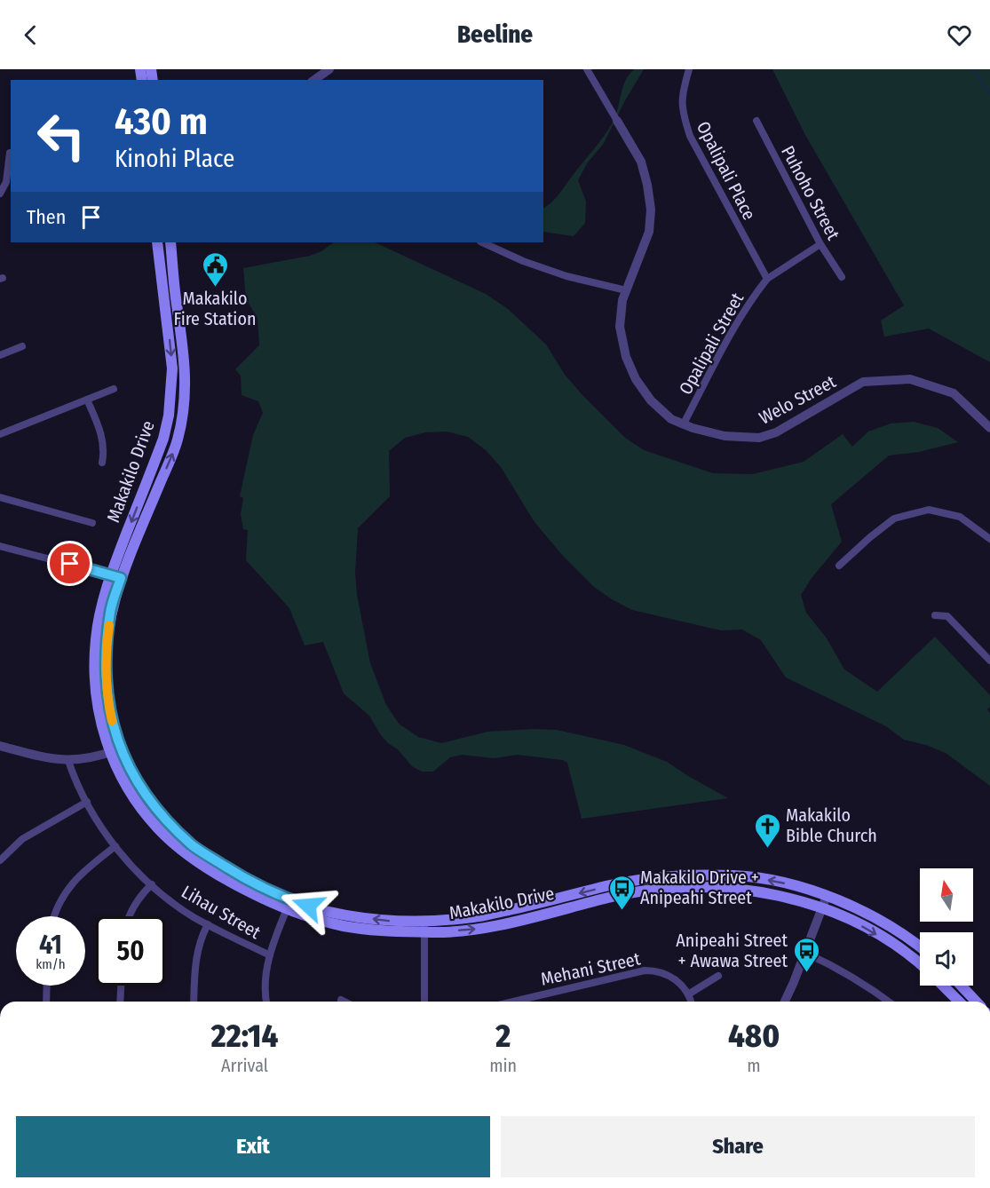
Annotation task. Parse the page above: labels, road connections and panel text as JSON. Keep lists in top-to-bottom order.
{
  "streets": {
    "main road": ["Makakilo Drive"],
    "street": [
      "Opalipali Place",
      "Puhoho Street",
      "Opalipali Street",
      "Welo Street",
      "Lihau Street",
      "Mehani Street"
    ]
  },
  "crossings": [
    ["Opalipali Place", "Opalipali Street"],
    ["Puhoho Street", "Opalipali Street"],
    ["Opalipali Street", "Welo Street"]
  ],
  "places": {
    "public building": ["Makakilo Fire Station"],
    "church": ["Makakilo Bible Church"],
    "bus stop": ["Makakilo Drive + Anipeahi Street", "Anipeahi Street + Awawa Street"]
  },
  "north": "top",
  "page": {
    "header": "Beeline",
    "turn": ["430 m", "Kinohi Place"],
    "then": "Then",
    "speed": "41 km/h",
    "limit": "50",
    "eta": [
      "22:14",
      "Arrival",
      "2",
      "min",
      "480",
      "m"
    ],
    "buttons": ["Exit", "Share"]
  }
}
